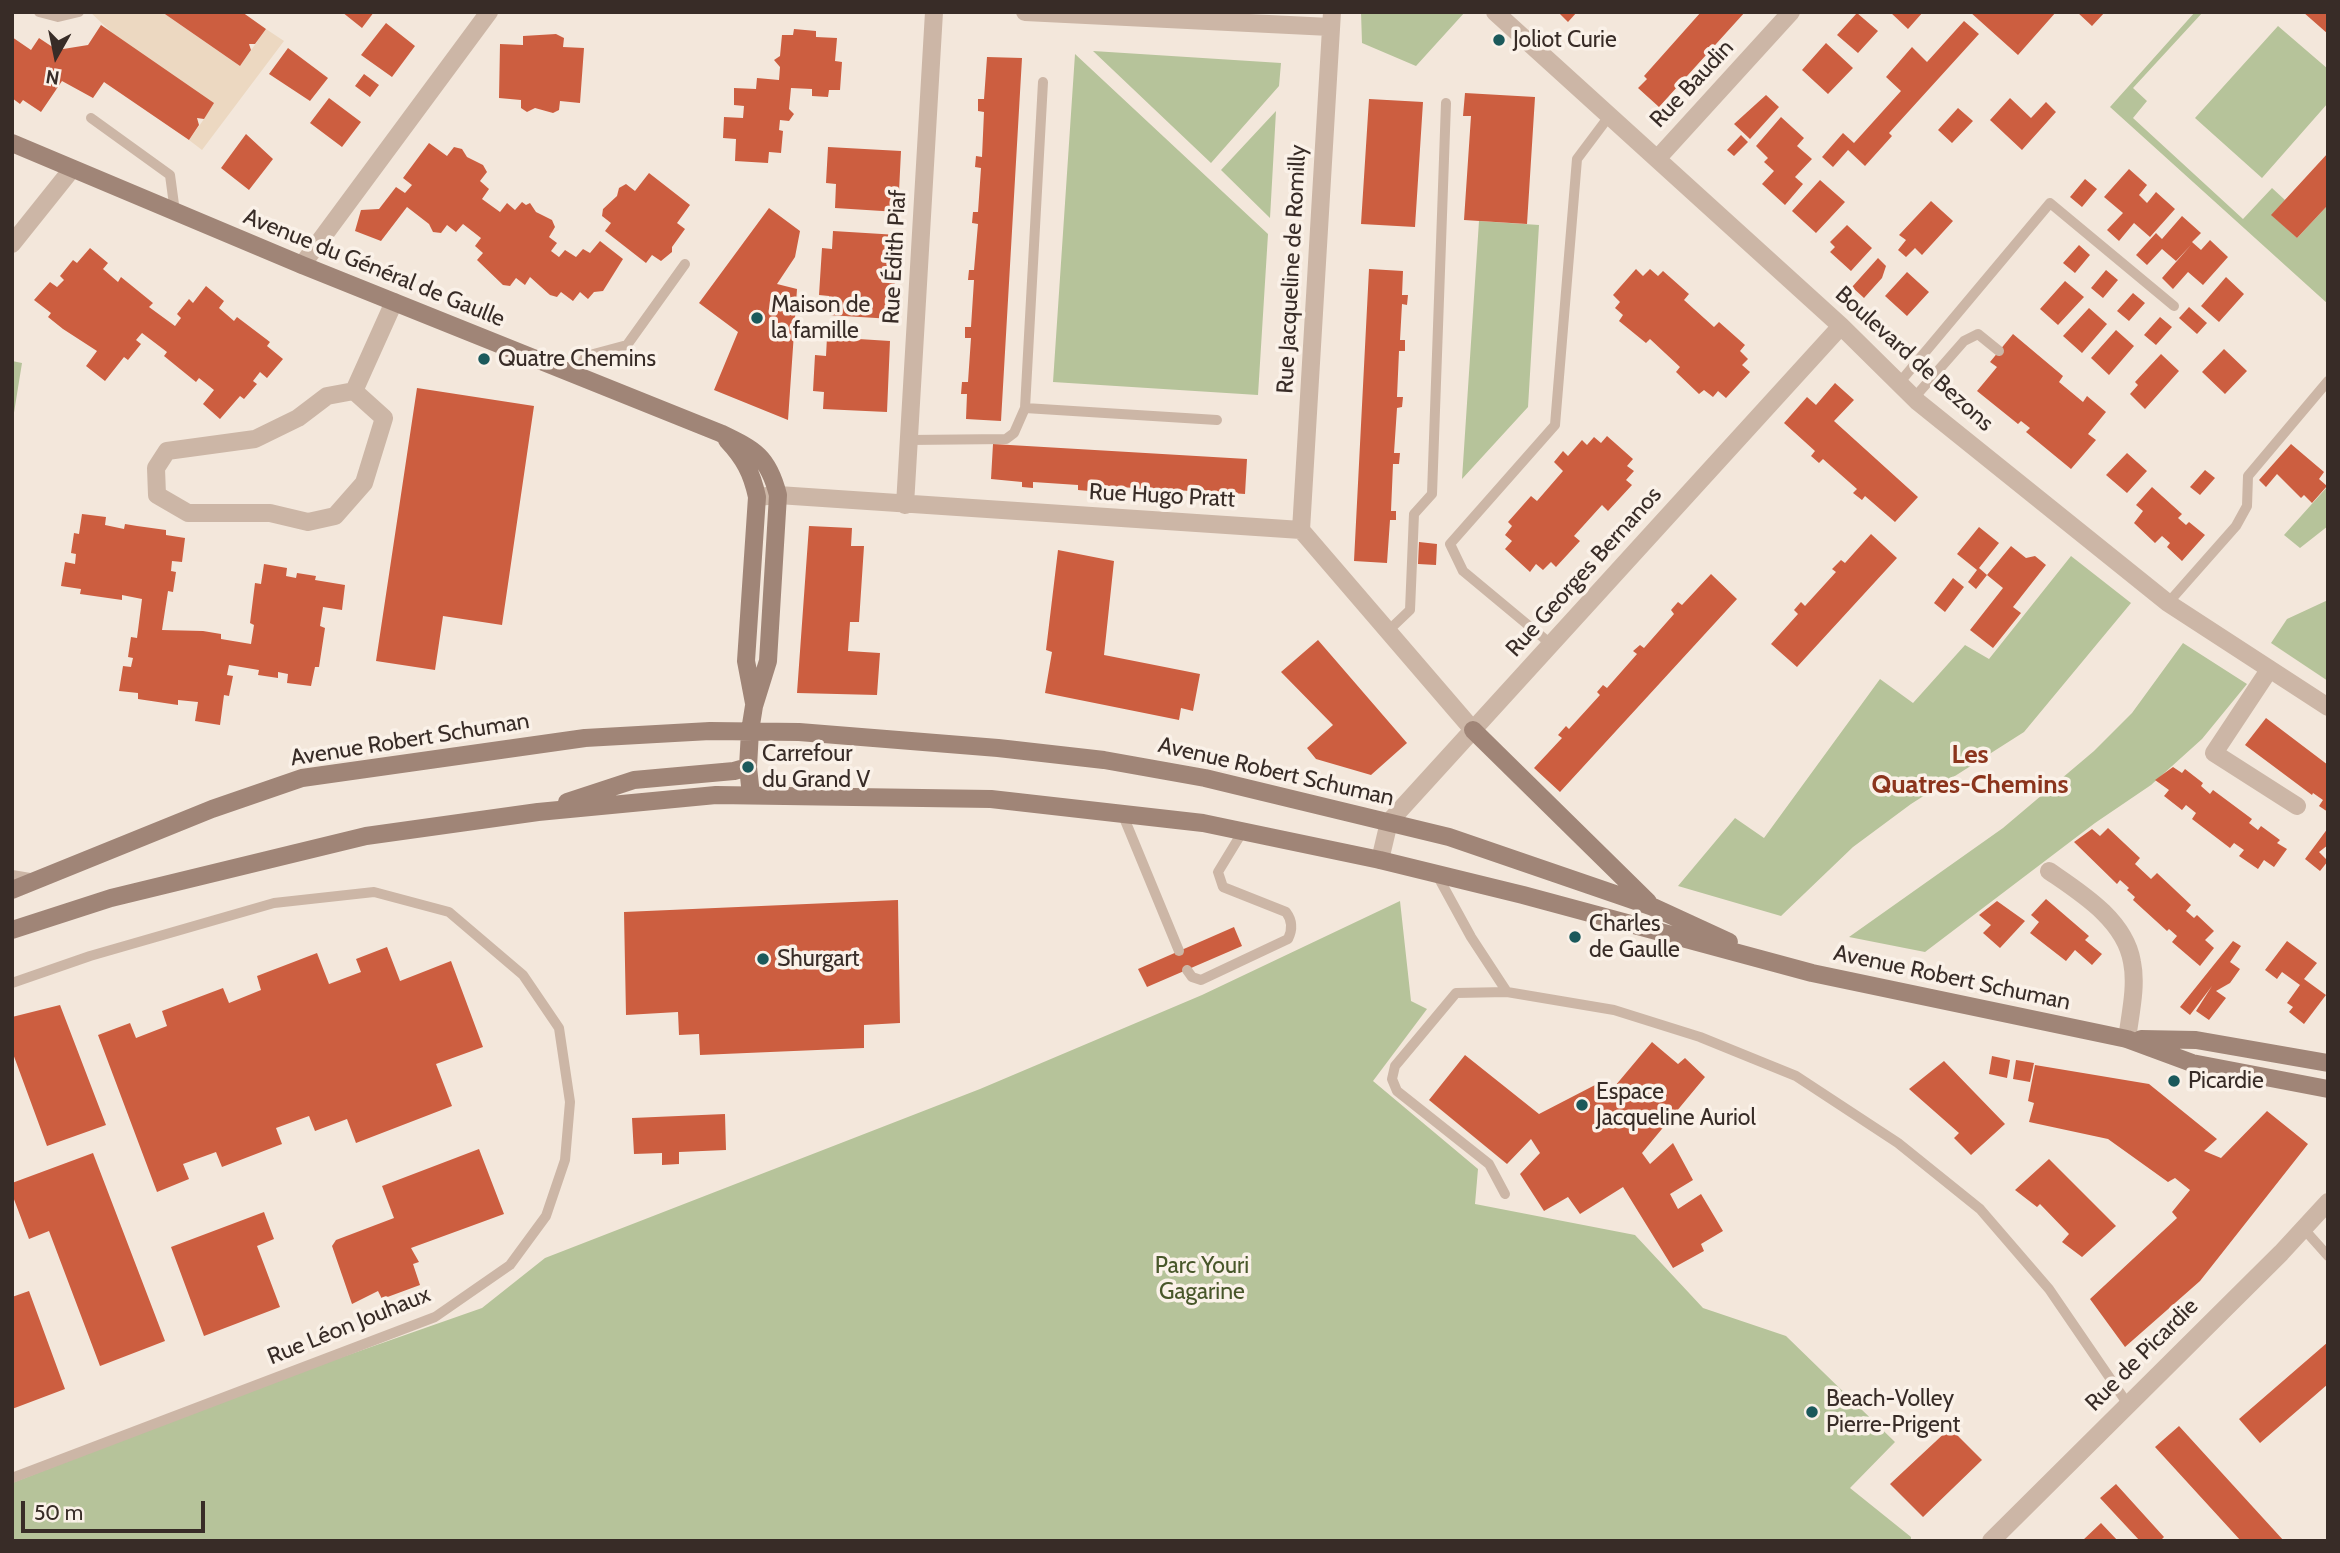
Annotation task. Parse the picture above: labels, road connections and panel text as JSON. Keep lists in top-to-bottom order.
{
  "streets": {
    "main road": ["Avenue du Général de Gaulle", "Avenue Robert Schuman"],
    "street": [
      "Rue Baudin",
      "Rue Édith Piaf",
      "Rue Jacqueline de Romilly",
      "Boulevard de Bezons",
      "Rue Hugo Pratt",
      "Rue Georges Bernanos",
      "Rue de Picardie"
    ],
    "lane": ["Rue Léon Jouhaux"]
  },
  "crossings": [
    ["Rue Baudin", "Boulevard de Bezons"],
    ["Rue Édith Piaf", "Rue Hugo Pratt"],
    ["Avenue du Général de Gaulle", "Rue Hugo Pratt"],
    ["Avenue du Général de Gaulle", "Avenue Robert Schuman"],
    ["Rue Jacqueline de Romilly", "Rue Hugo Pratt"],
    ["Boulevard de Bezons", "Rue Georges Bernanos"],
    ["Rue Georges Bernanos", "Avenue Robert Schuman"]
  ],
  "districts": ["Les Quatres-Chemins"],
  "parks": ["Parc Youri Gagarine"],
  "places": [
    "Joliot Curie",
    "Maison de la famille",
    "Quatre Chemins",
    "Carrefour du Grand V",
    "Charles de Gaulle",
    "Shurgart",
    "Picardie",
    "Espace Jacqueline Auriol",
    "Beach-Volley Pierre-Prigent"
  ],
  "scale_bar": "50 m",
  "north": "bottom"
}
